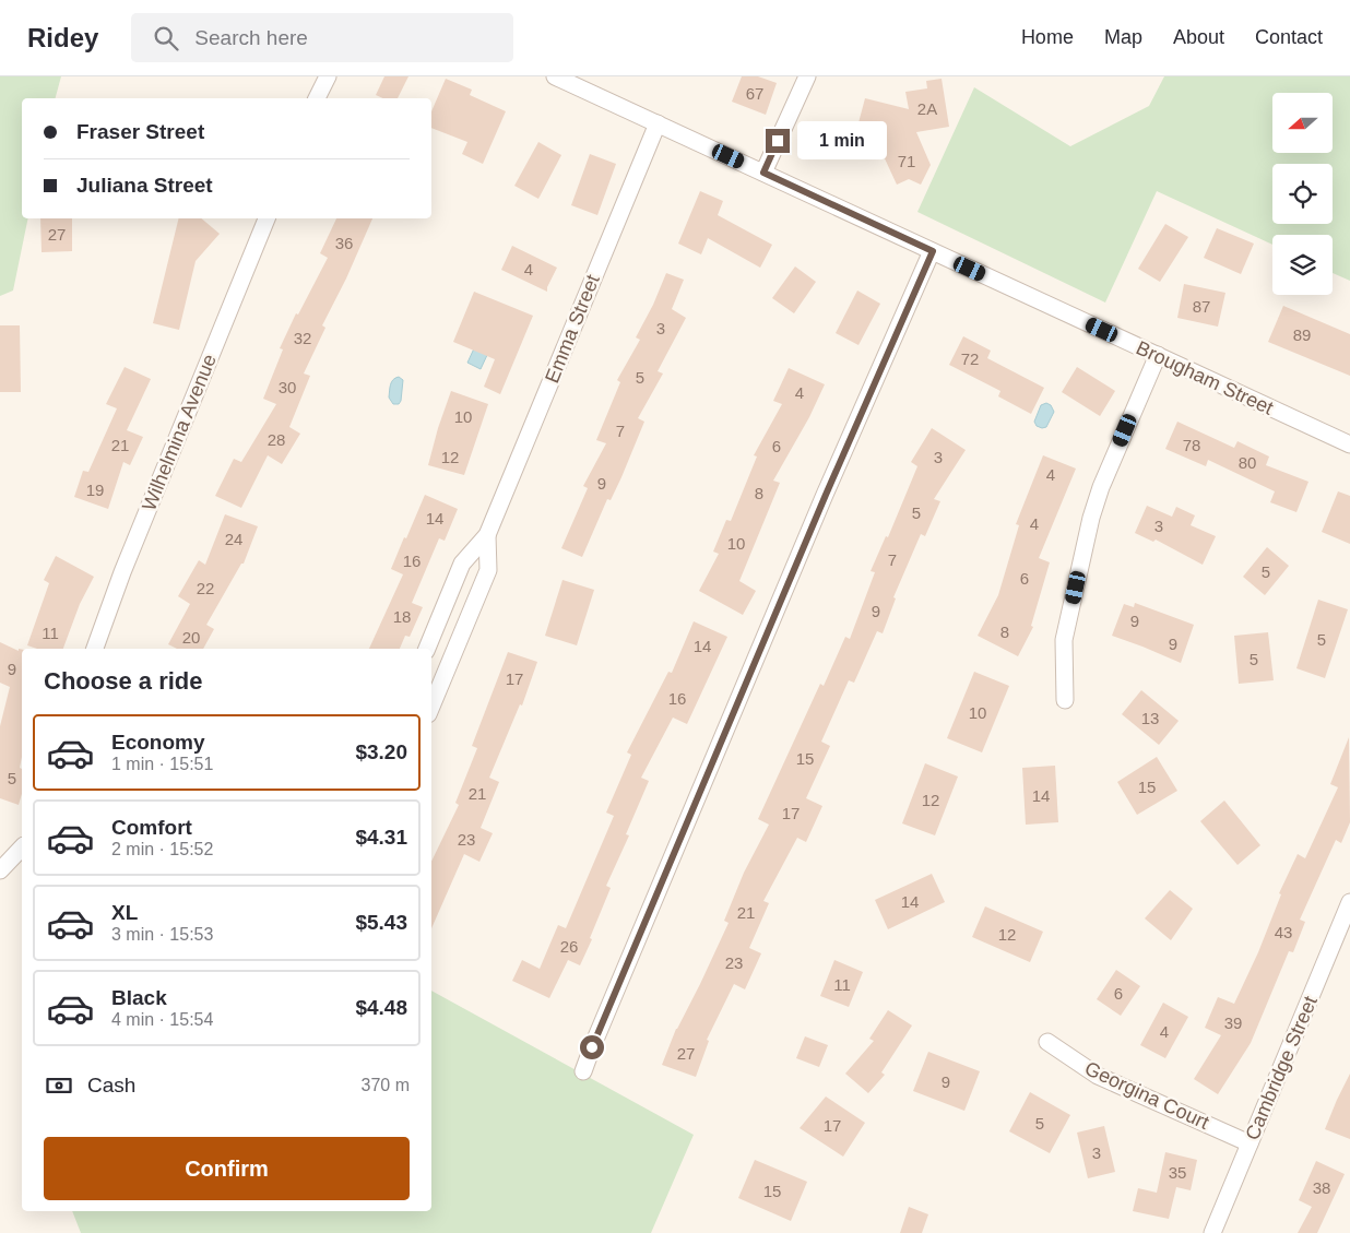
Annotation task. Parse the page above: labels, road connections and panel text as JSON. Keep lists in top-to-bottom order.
{
  "streets": {
    "street": [
      "Emma Street",
      "Brougham Street",
      "Wilhelmina Avenue",
      "Cambridge Street",
      "Georgina Court"
    ]
  },
  "crossings": [
    ["Emma Street", "Brougham Street"],
    ["Cambridge Street", "Georgina Court"]
  ],
  "house_numbers": [
    "67",
    "2A",
    "71",
    "27",
    "36",
    "4",
    "87",
    "3",
    "89",
    "32",
    "72",
    "5",
    "30",
    "4",
    "10",
    "7",
    "28",
    "21",
    "78",
    "6",
    "12",
    "3",
    "80",
    "4",
    "9",
    "19",
    "8",
    "5",
    "14",
    "4",
    "3",
    "24",
    "10",
    "7",
    "16",
    "5",
    "6",
    "22",
    "9",
    "18",
    "9",
    "8",
    "11",
    "20",
    "5",
    "9",
    "14",
    "5",
    "9",
    "17",
    "16",
    "10",
    "13",
    "15",
    "5",
    "15",
    "21",
    "14",
    "12",
    "17",
    "23",
    "14",
    "21",
    "43",
    "12",
    "26",
    "23",
    "11",
    "6",
    "39",
    "4",
    "27",
    "9",
    "5",
    "17",
    "3",
    "35",
    "38",
    "15"
  ],
  "north": "left",
  "page": {
    "header": "Ridey",
    "search": "Search here",
    "nav": [
      "Home",
      "Map",
      "About",
      "Contact"
    ],
    "banner": ["Fraser Street", "Juliana Street"],
    "bubble": "1 min",
    "heading": "Choose a ride",
    "list": [
      {
        "name": "Economy",
        "note": "1 min · 15:51",
        "value": "$3.20"
      },
      {
        "name": "Comfort",
        "note": "2 min · 15:52",
        "value": "$4.31"
      },
      {
        "name": "XL",
        "note": "3 min · 15:53",
        "value": "$5.43"
      },
      {
        "name": "Black",
        "note": "4 min · 15:54",
        "value": "$4.48"
      }
    ],
    "pay": ["Cash", "370 m"],
    "buttons": "Confirm"
  }
}
